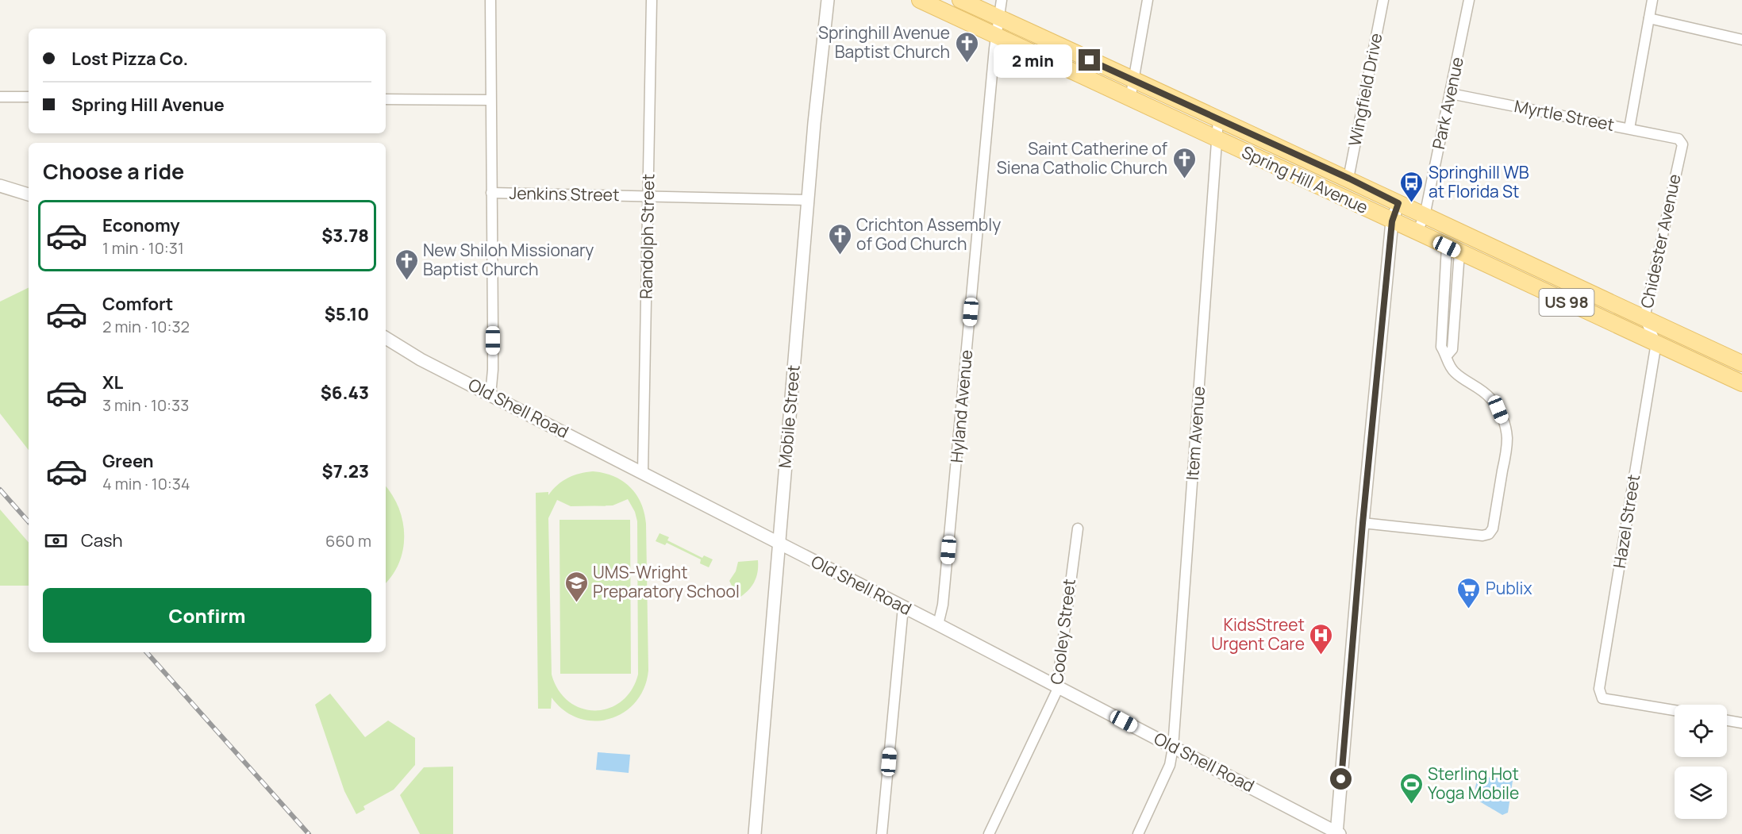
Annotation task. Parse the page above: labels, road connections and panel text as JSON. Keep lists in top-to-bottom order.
{
  "streets": {
    "main road": ["Spring Hill Avenue", "US 98"],
    "street": [
      "Wingfield Drive",
      "Park Avenue",
      "Myrtle Street",
      "Jenkins Street",
      "Randolph Street",
      "Chidester Avenue",
      "Hyland Avenue",
      "Old Shell Road",
      "Mobile Street",
      "Item Avenue",
      "Hazel Street",
      "Cooley Street"
    ]
  },
  "crossings": [
    ["Wingfield Drive", "Spring Hill Avenue"],
    ["Park Avenue", "Myrtle Street"],
    ["Park Avenue", "Spring Hill Avenue"],
    ["Myrtle Street", "Chidester Avenue"],
    ["Spring Hill Avenue", "Chidester Avenue"],
    ["Spring Hill Avenue", "Hyland Avenue"],
    ["Spring Hill Avenue", "Item Avenue"],
    ["Spring Hill Avenue", "Hazel Street"],
    ["Jenkins Street", "Randolph Street"],
    ["Jenkins Street", "Mobile Street"],
    ["Randolph Street", "Old Shell Road"],
    ["Chidester Avenue", "Hazel Street"],
    ["Hyland Avenue", "Old Shell Road"],
    ["Old Shell Road", "Mobile Street"],
    ["Old Shell Road", "Item Avenue"],
    ["Old Shell Road", "Cooley Street"]
  ],
  "places": {
    "church": [
      "Springhill Avenue Baptist Church",
      "Saint Catherine of Siena Catholic Church",
      "Crichton Assembly of God Church",
      "New Shiloh Missionary Baptist Church"
    ],
    "bus stop": ["Springhill WB at Florida St"],
    "school or university": ["UMS-Wright Preparatory School"],
    "supermarket": ["Publix"],
    "hospital": ["KidsStreet Urgent Care"],
    "sports": ["Sterling Hot Yoga Mobile"]
  },
  "page": {
    "banner": ["Lost Pizza Co.", "Spring Hill Avenue"],
    "bubble": "2 min",
    "heading": "Choose a ride",
    "list": [
      {
        "name": "Economy",
        "note": "1 min · 10:31",
        "value": "$3.78"
      },
      {
        "name": "Comfort",
        "note": "2 min · 10:32",
        "value": "$5.10"
      },
      {
        "name": "XL",
        "note": "3 min · 10:33",
        "value": "$6.43"
      },
      {
        "name": "Green",
        "note": "4 min · 10:34",
        "value": "$7.23"
      }
    ],
    "pay": ["Cash", "660 m"],
    "buttons": "Confirm"
  }
}
